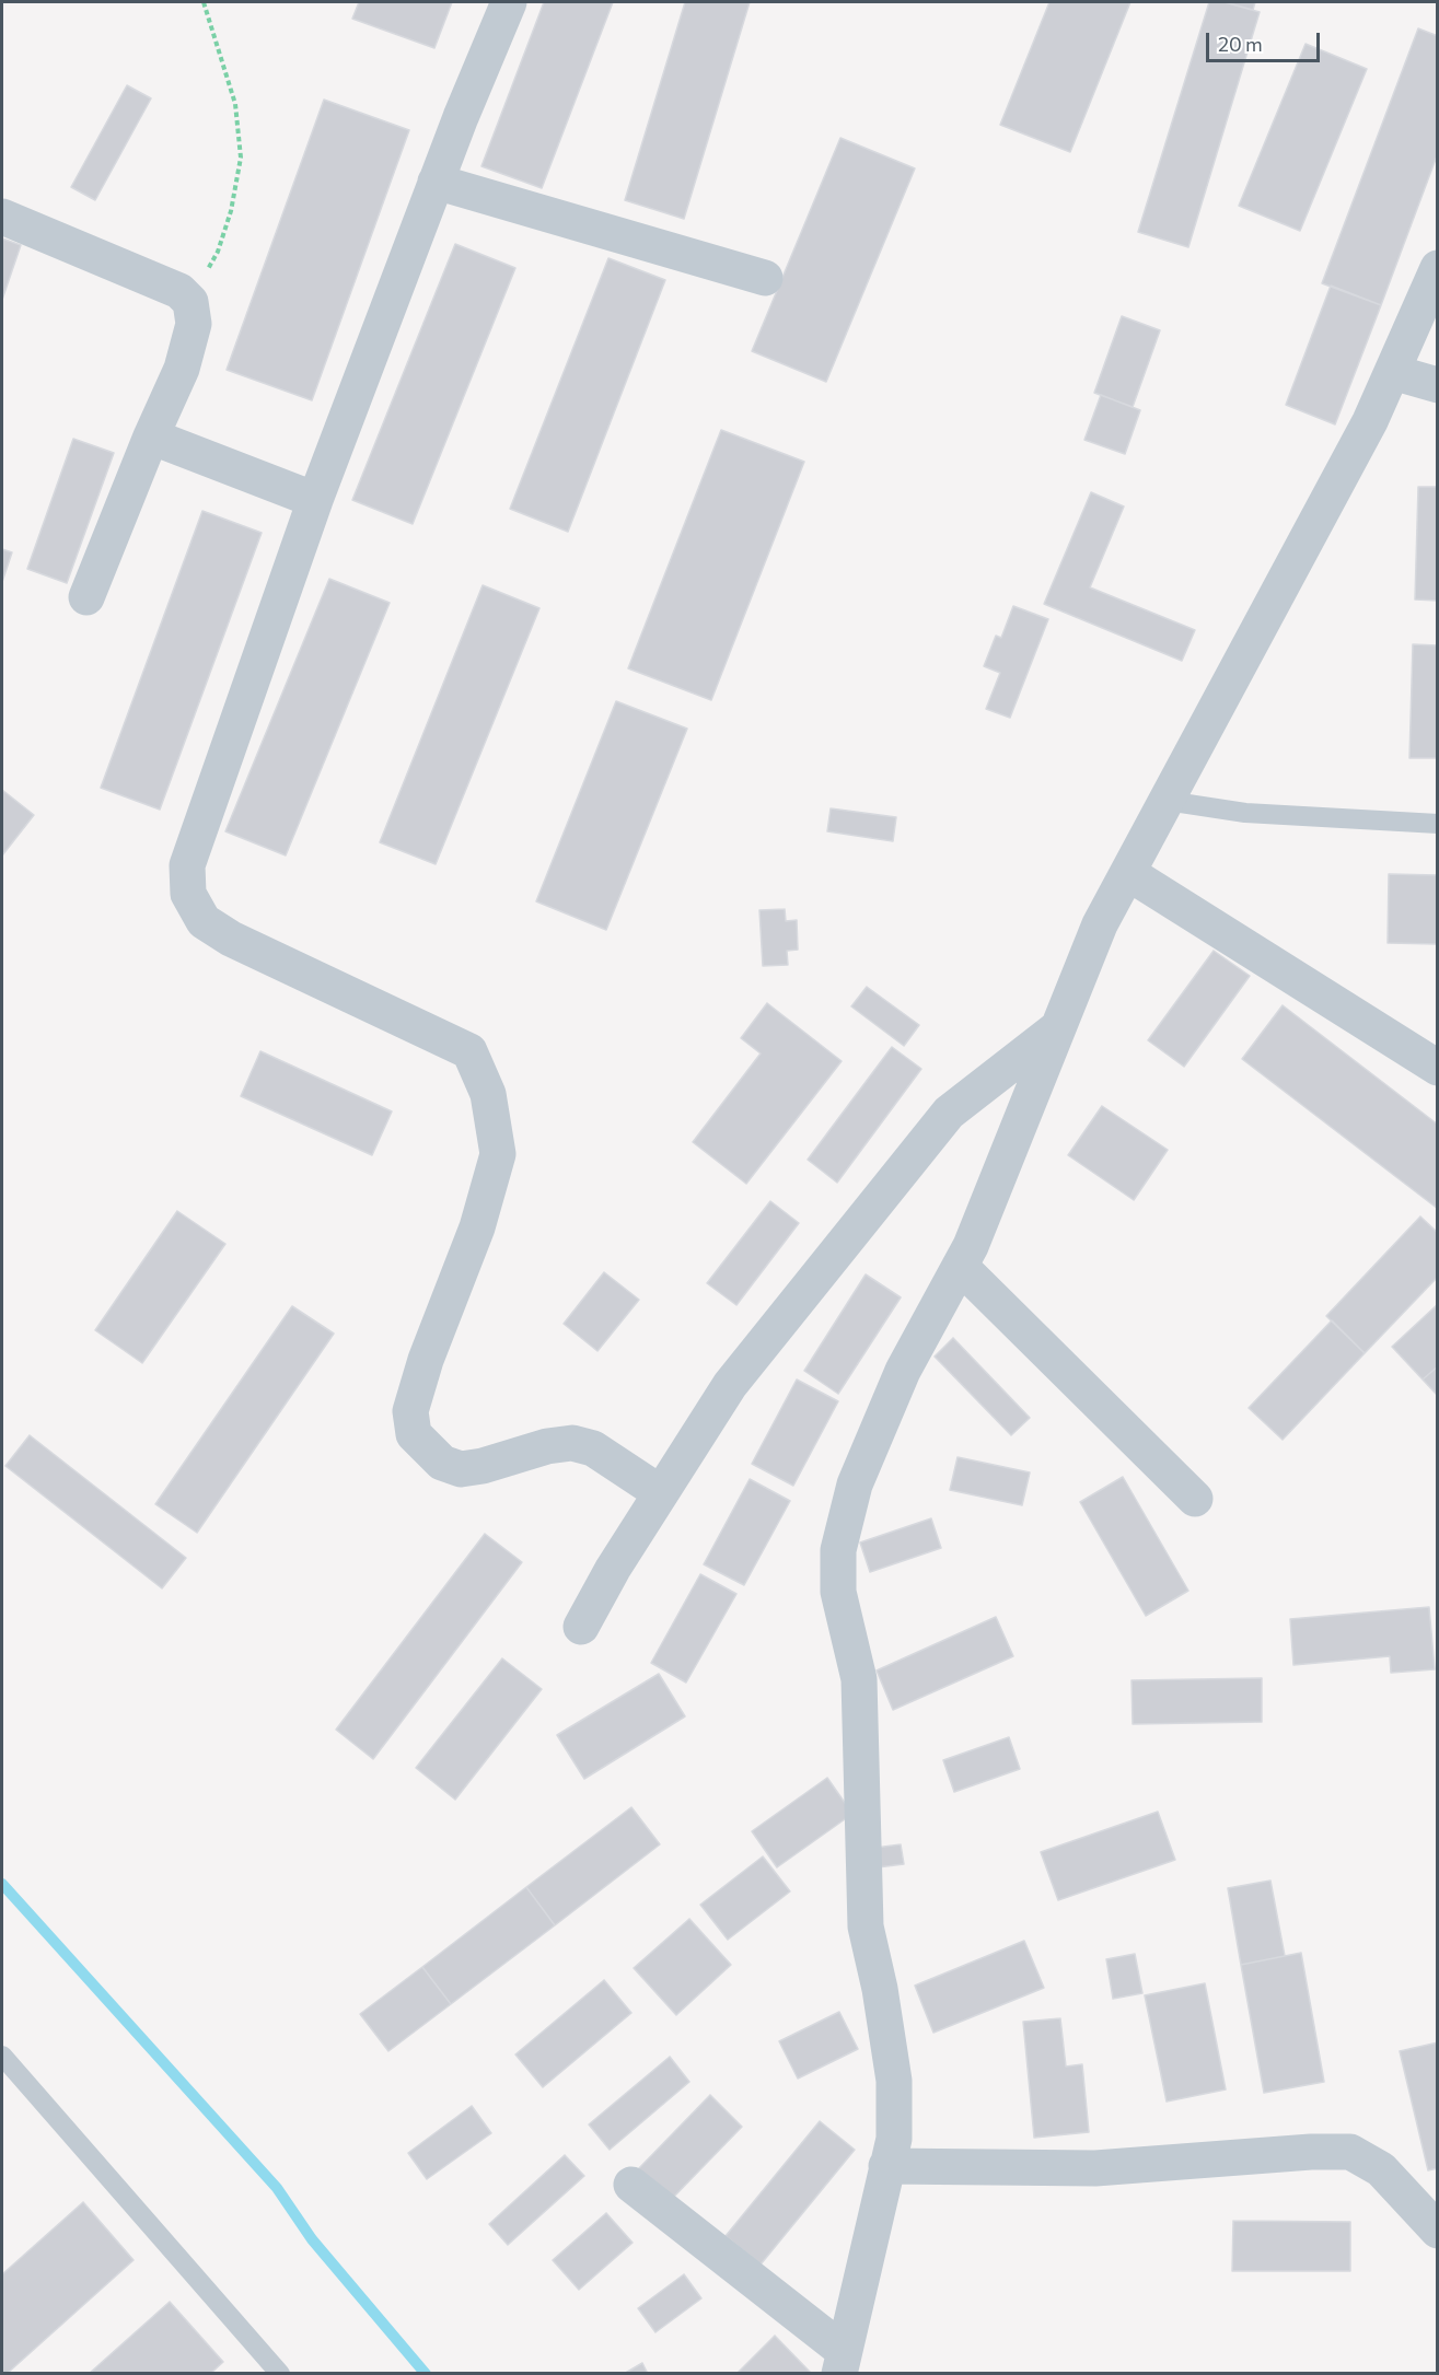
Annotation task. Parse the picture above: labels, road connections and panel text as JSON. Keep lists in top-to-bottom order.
{
  "scale_bar": "20 m"
}
